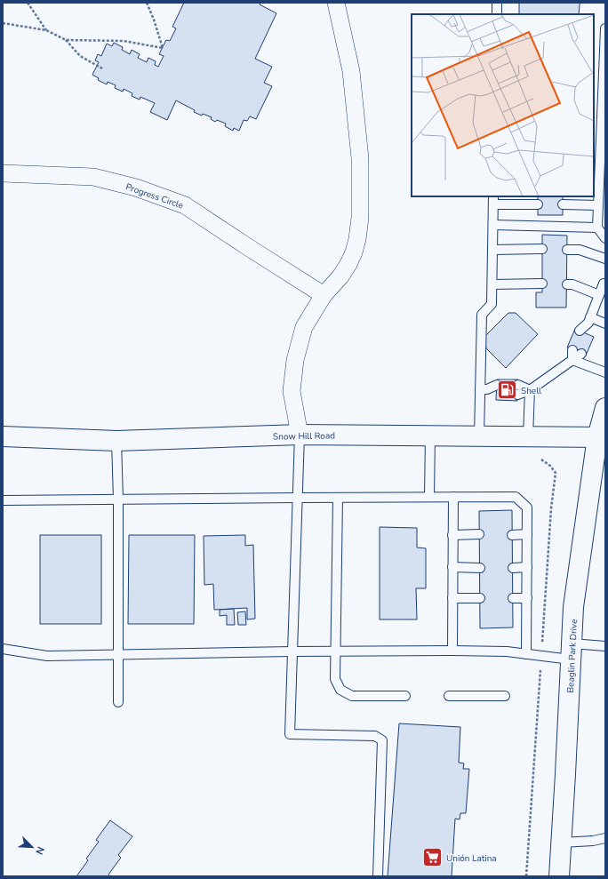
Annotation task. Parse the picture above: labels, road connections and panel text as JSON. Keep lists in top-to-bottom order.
{
  "streets": {
    "main road": ["Snow Hill Road", "Beaglin Park Drive"],
    "street": ["Progress Circle"]
  },
  "crossings": [
    ["Snow Hill Road", "Beaglin Park Drive"]
  ],
  "places": {
    "fuel station": ["Shell"],
    "supermarket": ["Unión Latina"]
  },
  "north": "bottom right"
}
